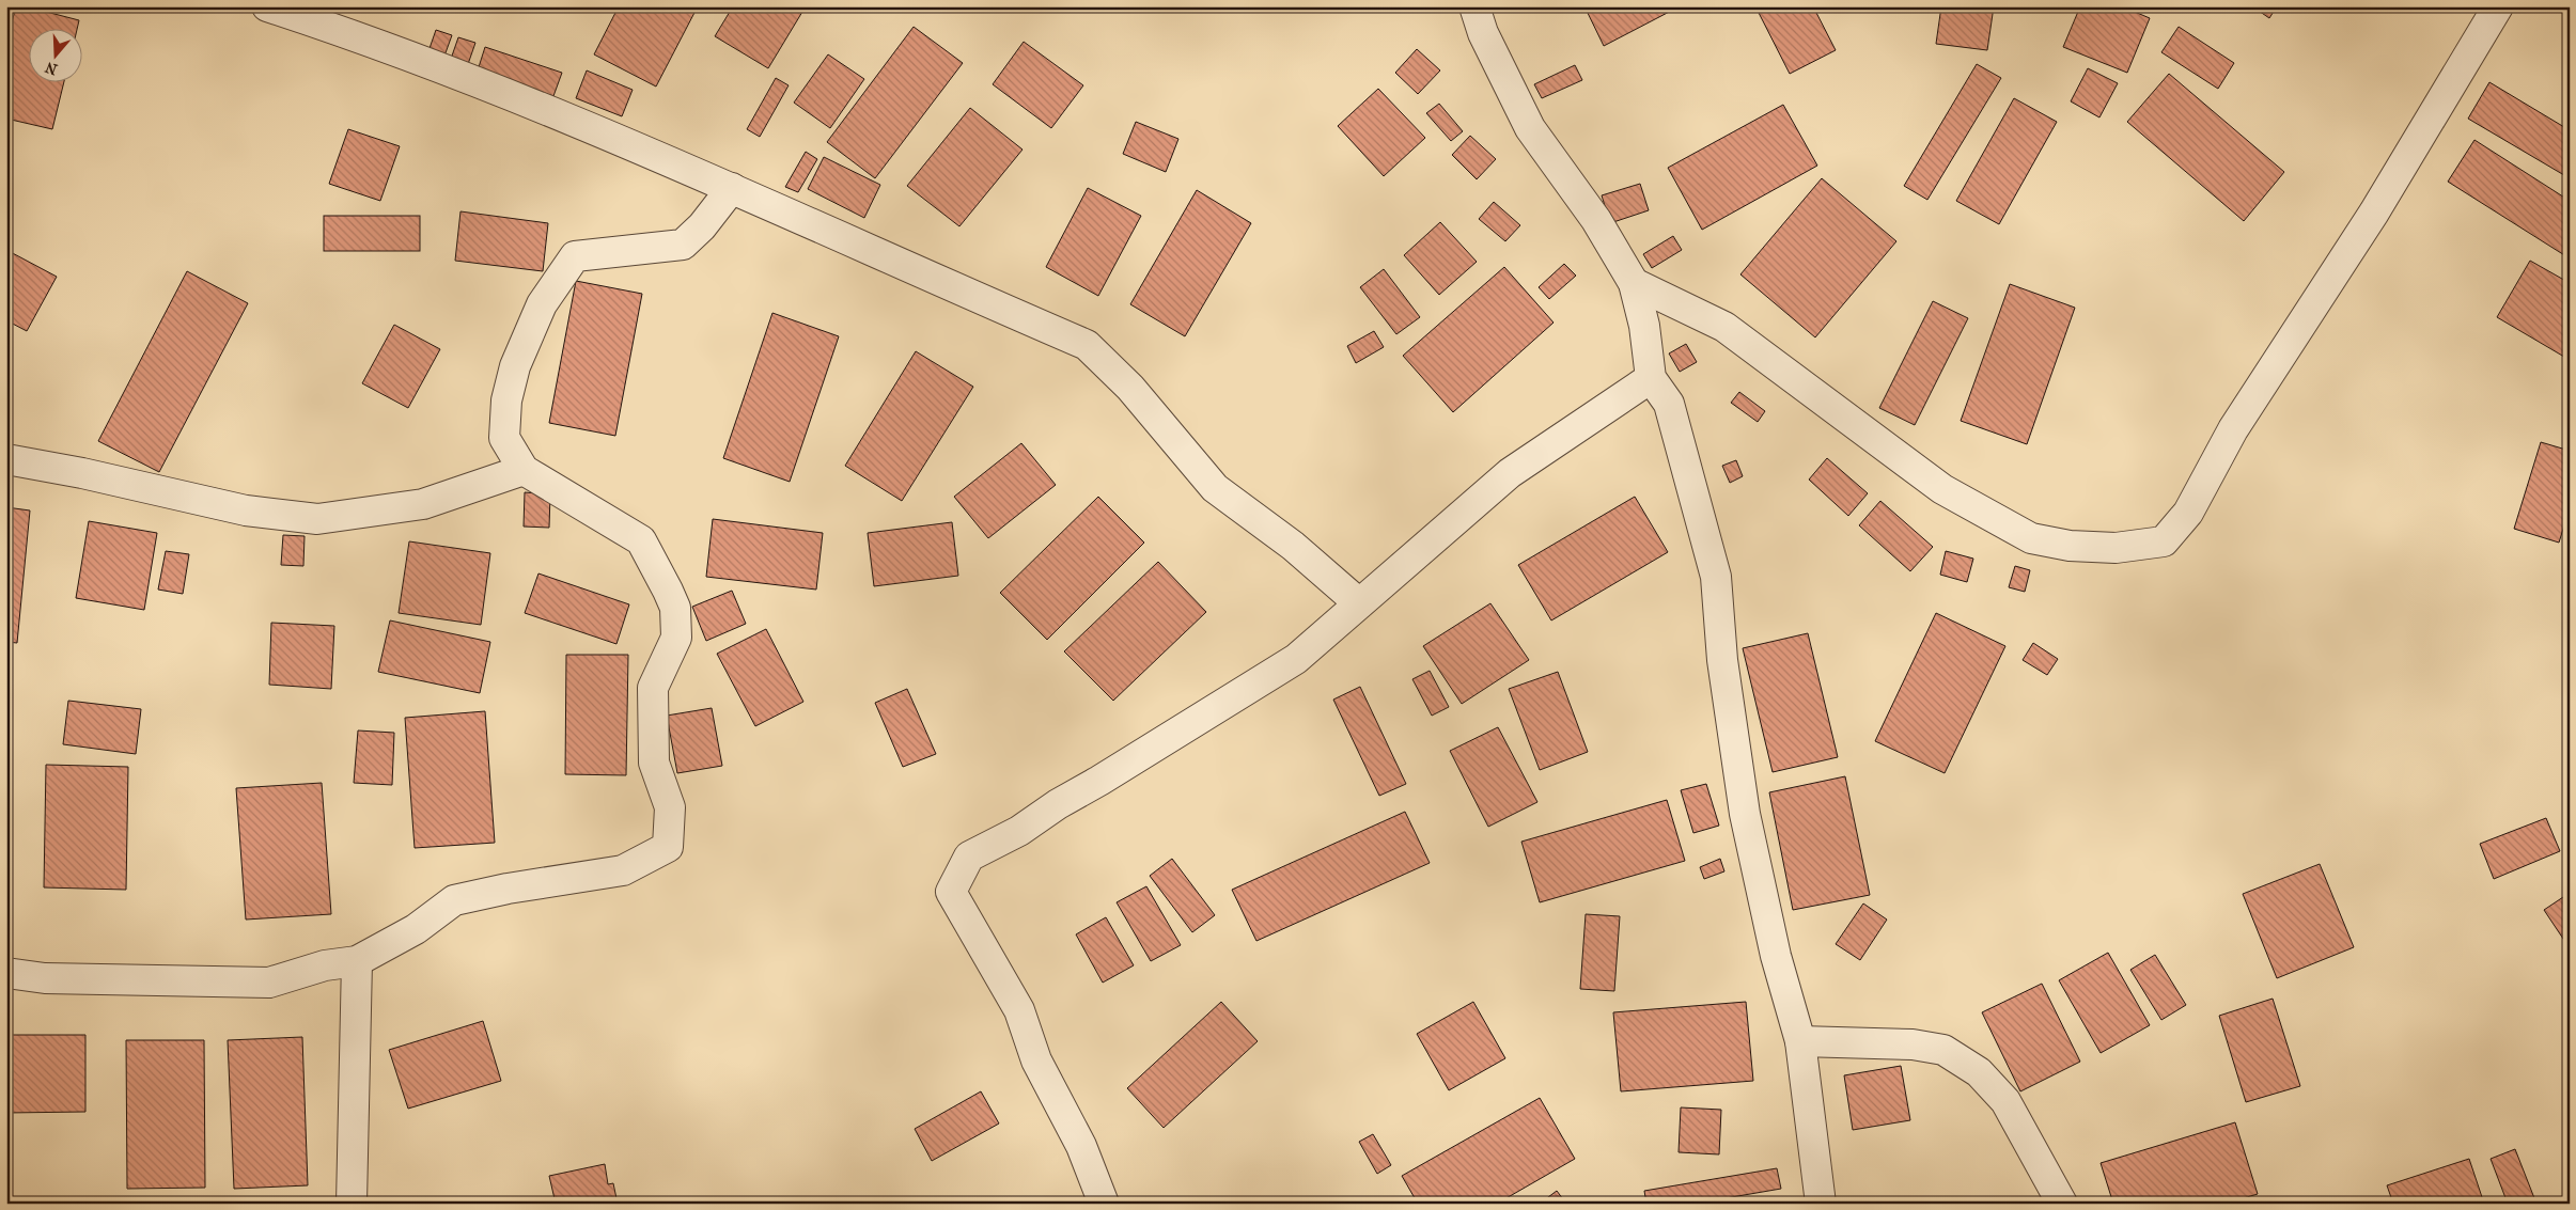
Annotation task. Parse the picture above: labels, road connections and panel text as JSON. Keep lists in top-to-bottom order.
{
  "north": "bottom"
}
